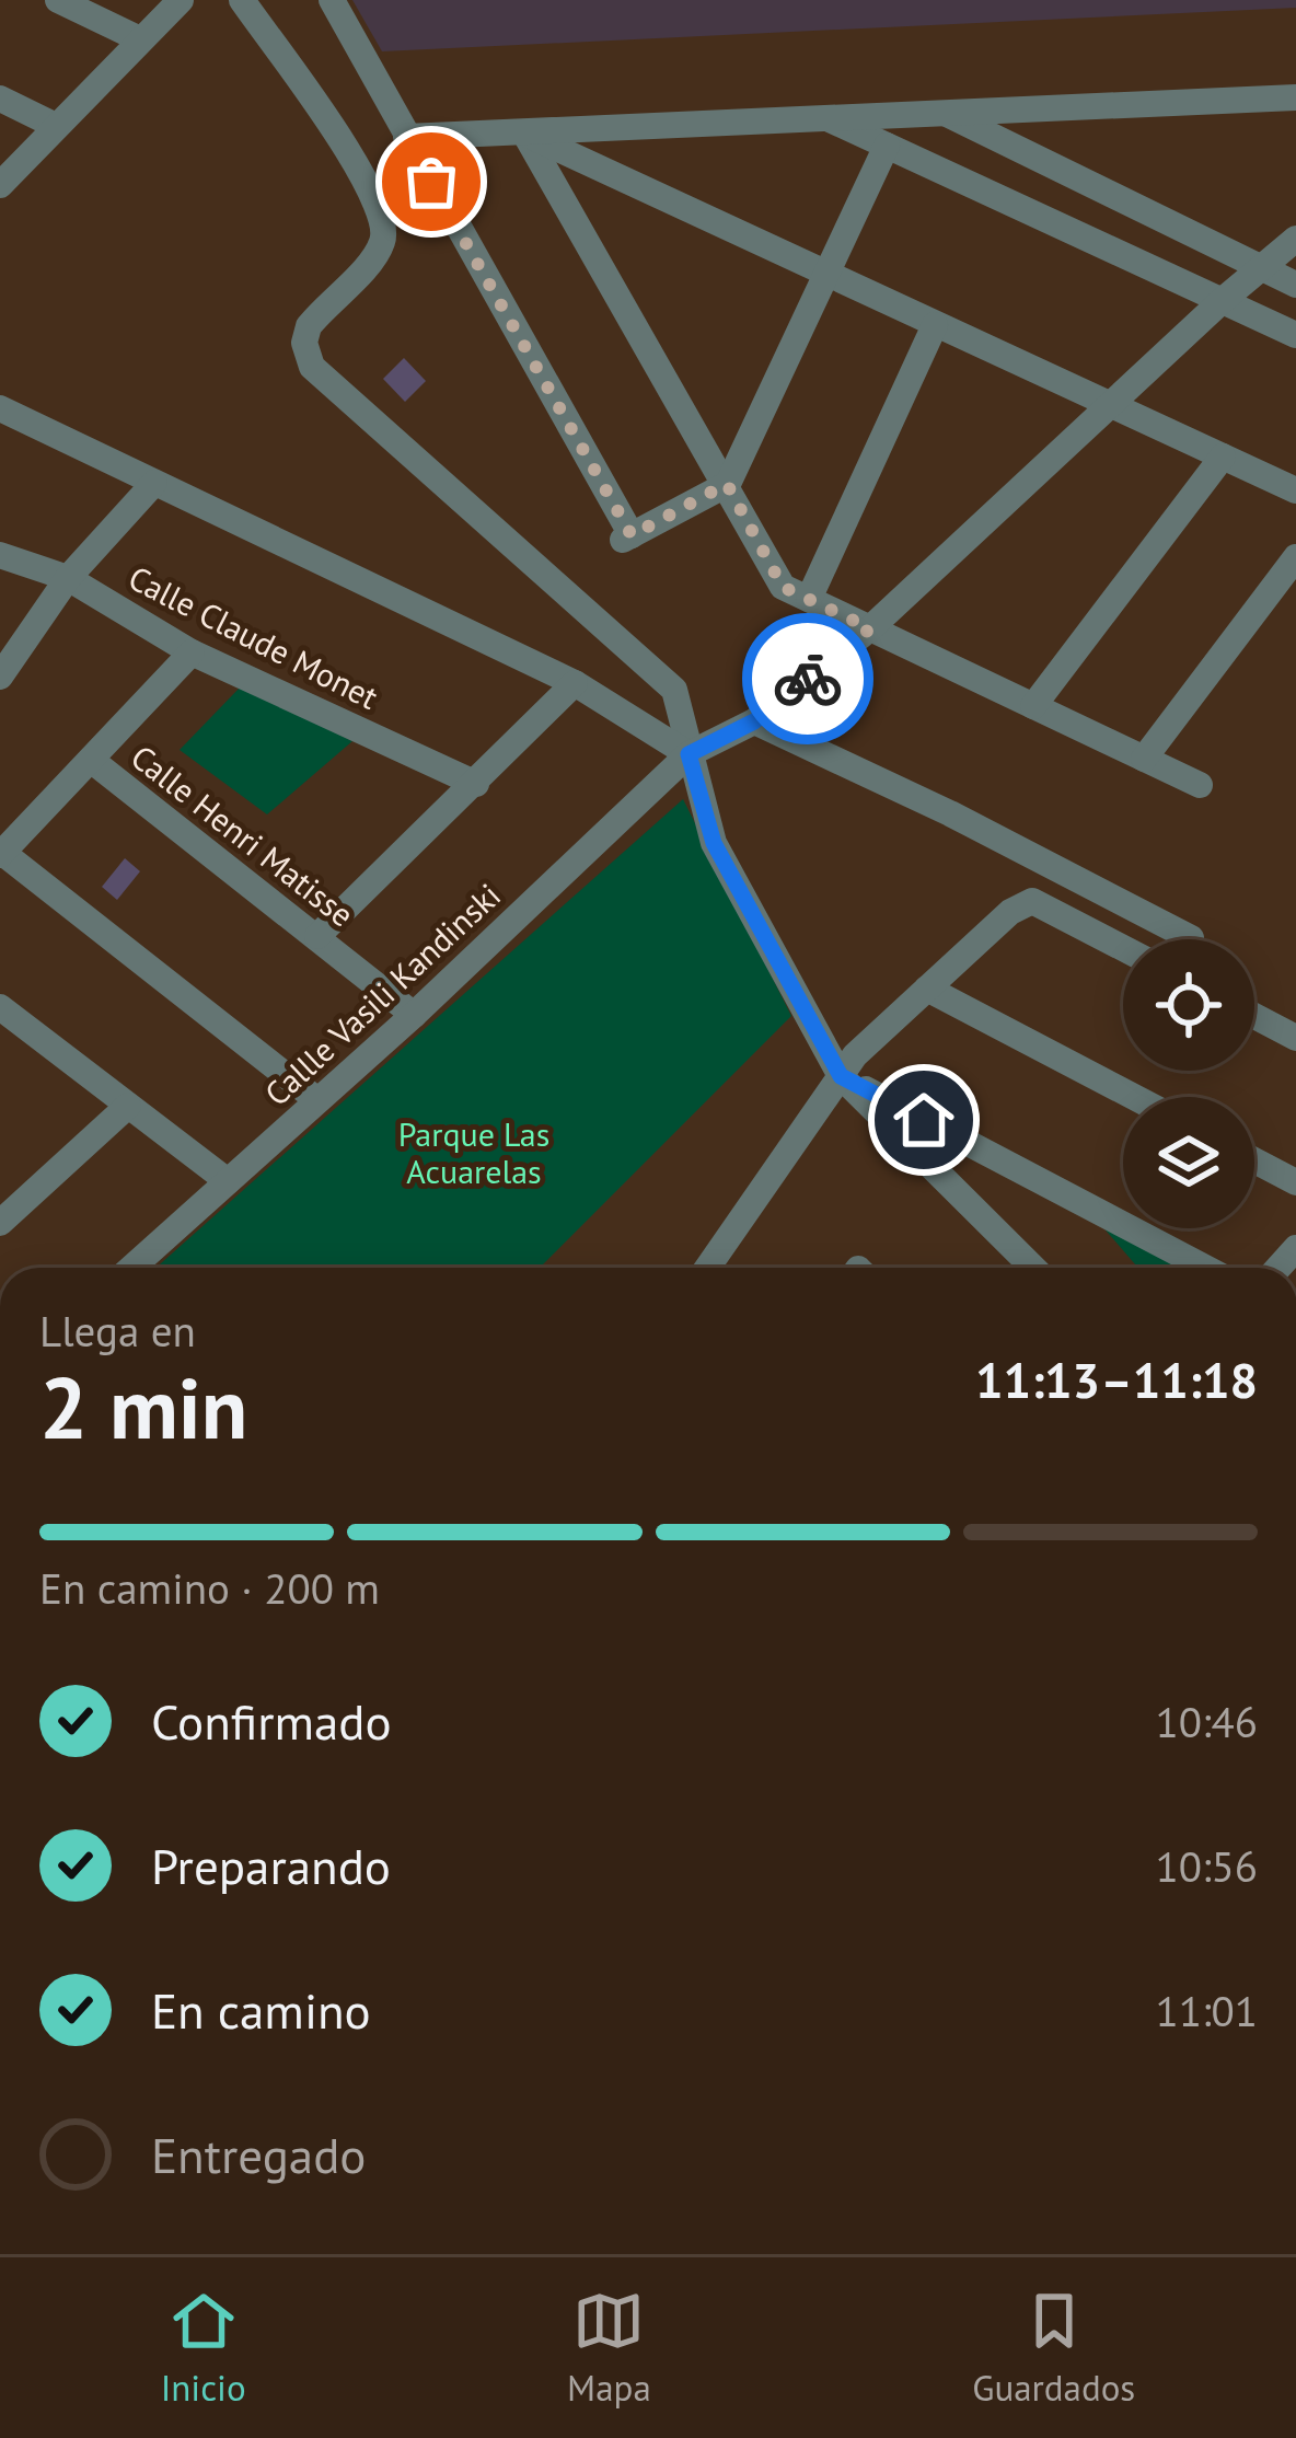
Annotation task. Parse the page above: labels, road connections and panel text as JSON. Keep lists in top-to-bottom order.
{
  "streets": {
    "street": ["Calle Claude Monet", "Calle Henri Matisse", "Callle Vasili Kandinski"]
  },
  "crossings": [
    ["Calle Henri Matisse", "Callle Vasili Kandinski"]
  ],
  "parks": ["Parque Las Acuarelas"],
  "page": {
    "heading": ["2 min", "Llega en", "11:13–11:18"],
    "bar": "En camino · 200 m",
    "list": [
      ["Confirmado", "10:46"],
      ["Preparando", "10:56"],
      ["En camino", "11:01"],
      "Entregado"
    ],
    "tabs": ["Inicio", "Mapa", "Guardados"]
  }
}
